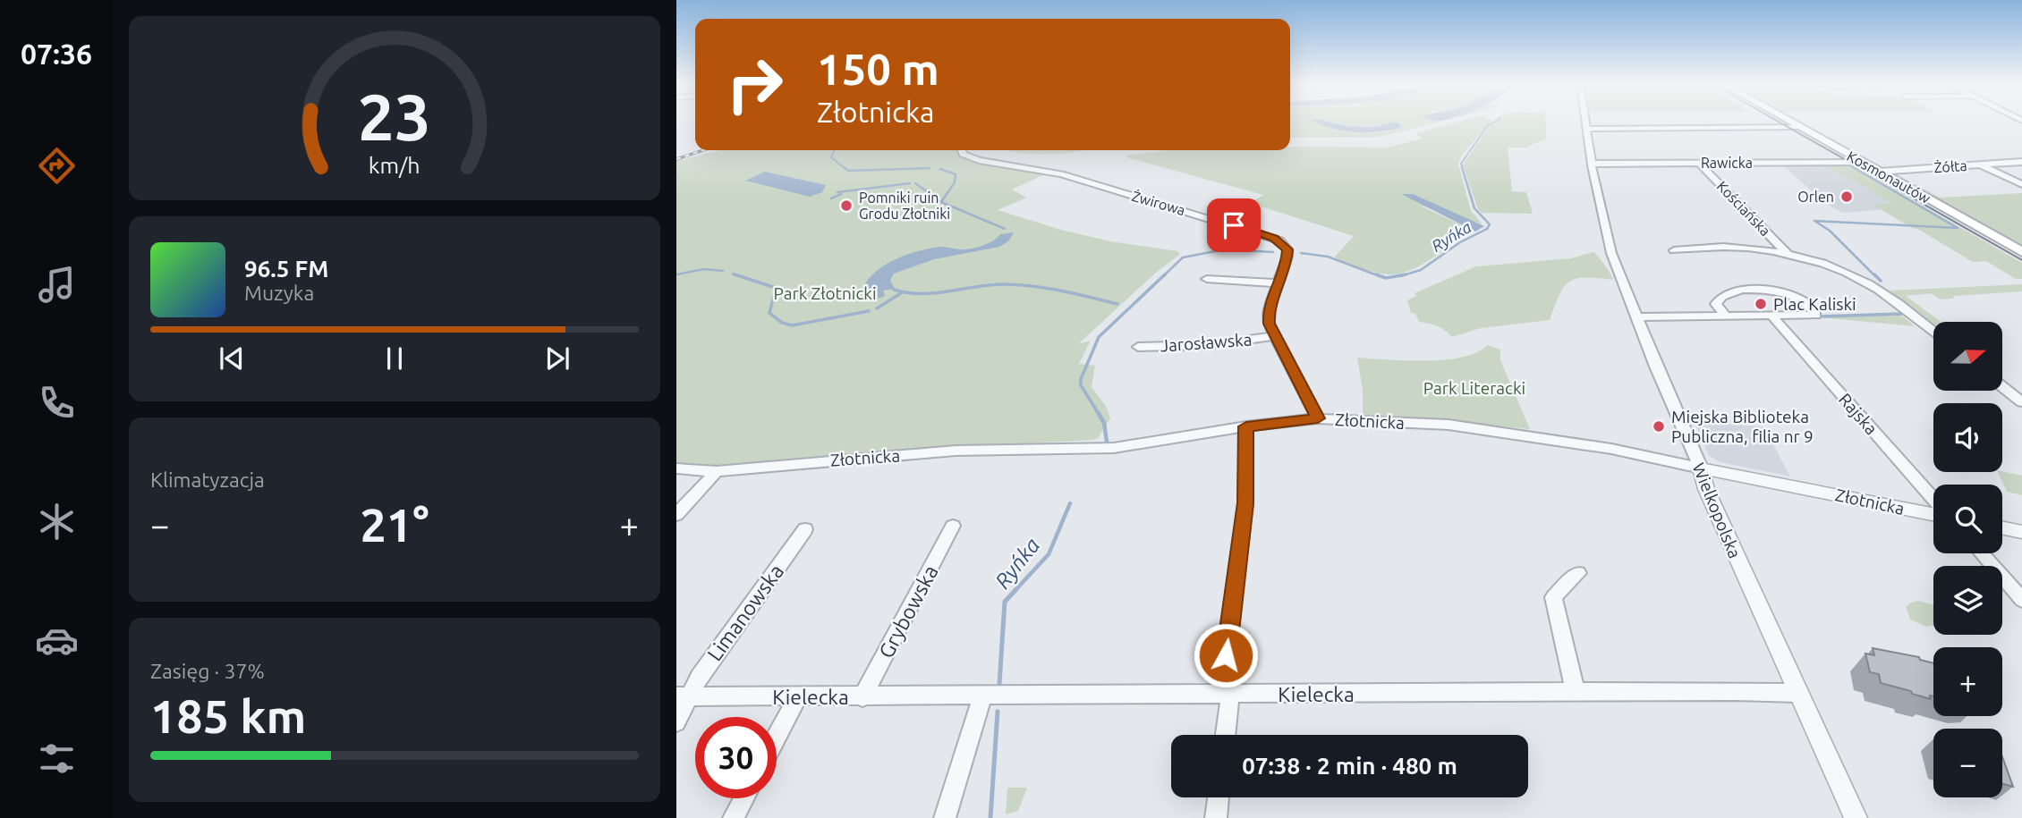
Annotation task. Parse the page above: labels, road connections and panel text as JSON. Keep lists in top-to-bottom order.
{
  "streets": {
    "main road": ["Kosmonautów"],
    "street": [
      "Rawicka",
      "Żółta",
      "Żwirowa",
      "Kościańska",
      "Jarosławska",
      "Rajska",
      "Złotnicka",
      "Wielkopolska",
      "Grybowska",
      "Limanowska",
      "Kielecka"
    ]
  },
  "crossings": [
    ["Rawicka", "Kosmonautów"],
    ["Rawicka", "Kościańska"],
    ["Rawicka", "Wielkopolska"],
    ["Żółta", "Kosmonautów"],
    ["Żwirowa", "Jarosławska"],
    ["Żwirowa", "Złotnicka"],
    ["Złotnicka", "Wielkopolska"],
    ["Wielkopolska", "Kielecka"],
    ["Grybowska", "Kielecka"],
    ["Limanowska", "Kielecka"]
  ],
  "water": ["Ryńka"],
  "parks": ["Park Złotnicki", "Park Literacki"],
  "places": [
    "Orlen",
    "Pomniki ruin Grodu Złotniki",
    "Plac Kaliski",
    "Miejska Biblioteka Publiczna, filia nr 9"
  ],
  "north": "right",
  "page": {
    "tabs": "07:36",
    "turn": ["150 m", "Złotnicka"],
    "song": ["96.5 FM", "Muzyka"],
    "map_buttons": ["+", "−"],
    "tile": [
      "Klimatyzacja",
      ["Zasięg · 37%", "185 km"]
    ],
    "heat": ["−", "21°", "+"],
    "limit": "30",
    "trip": "07:38 · 2 min · 480 m",
    "gauge": ["23", "km/h"]
  }
}
